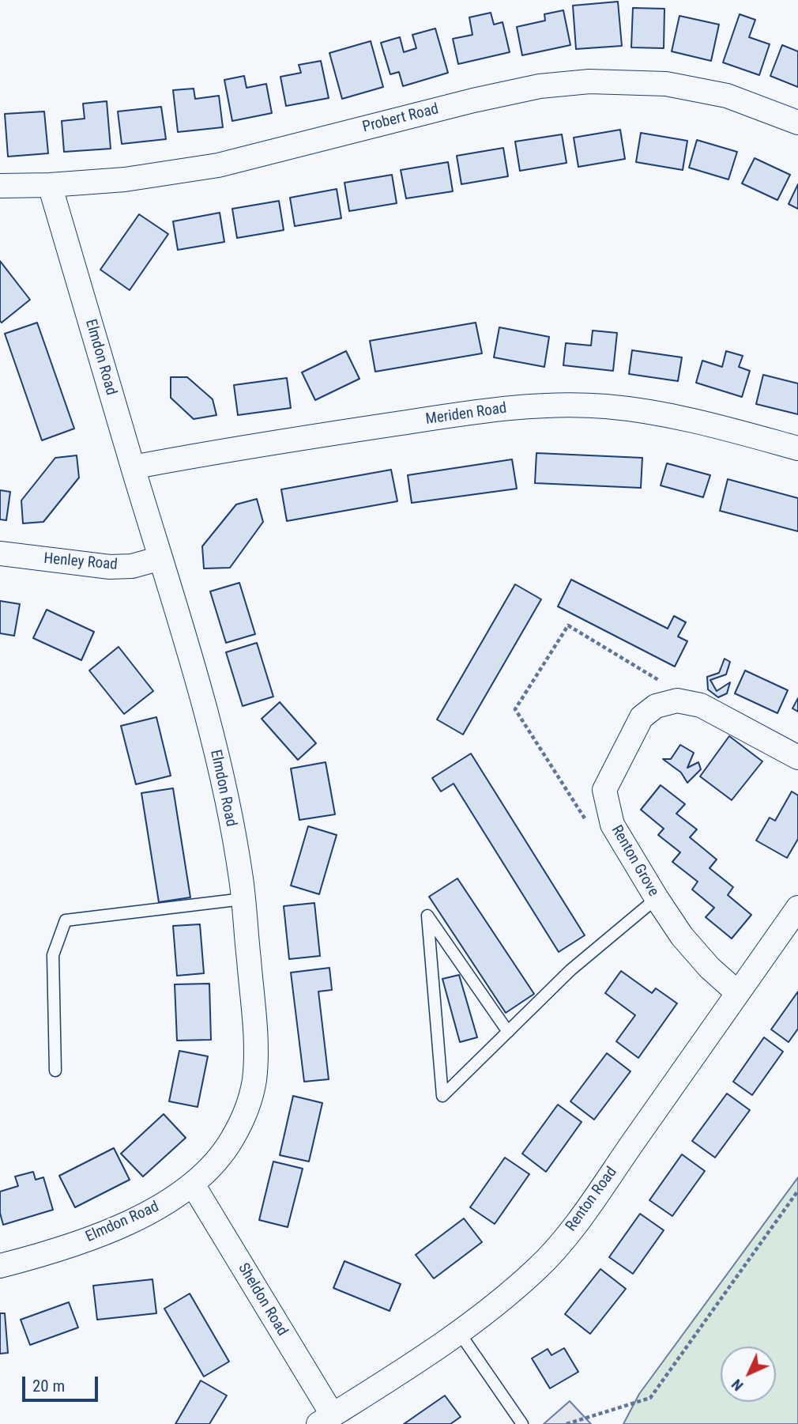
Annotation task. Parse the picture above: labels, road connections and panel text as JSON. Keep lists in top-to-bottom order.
{
  "streets": {
    "street": [
      "Probert Road",
      "Elmdon Road",
      "Meriden Road",
      "Henley Road",
      "Renton Grove",
      "Renton Road",
      "Sheldon Road"
    ]
  },
  "crossings": [
    ["Probert Road", "Elmdon Road"],
    ["Elmdon Road", "Meriden Road"],
    ["Elmdon Road", "Henley Road"],
    ["Elmdon Road", "Sheldon Road"],
    ["Renton Grove", "Renton Road"],
    ["Renton Road", "Sheldon Road"]
  ],
  "scale_bar": "20 m",
  "north": "bottom left"
}
